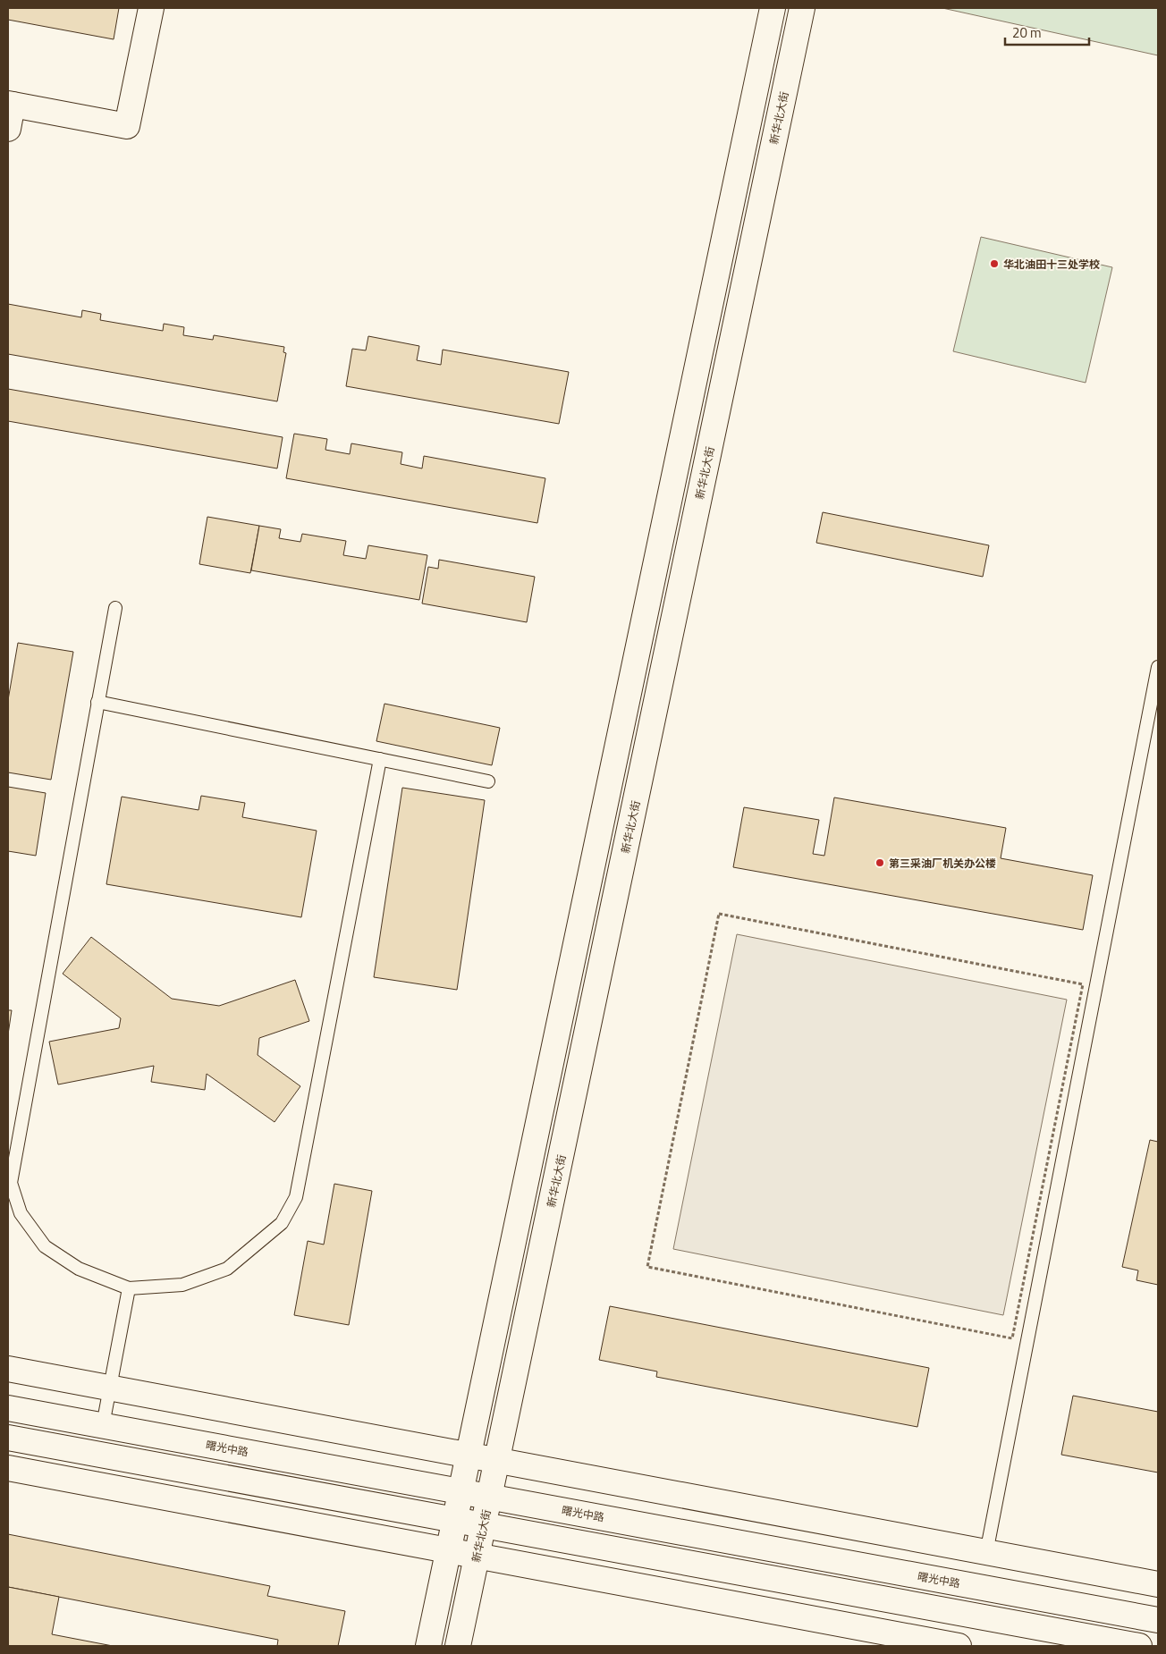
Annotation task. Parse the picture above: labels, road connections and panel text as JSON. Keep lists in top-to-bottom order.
{
  "streets": {
    "main road": ["新华北大街", "曙光中路"]
  },
  "crossings": [
    ["新华北大街", "曙光中路"]
  ],
  "places": ["华北油田十三处学校", "第三采油厂机关办公楼"],
  "scale_bar": "20 m"
}
